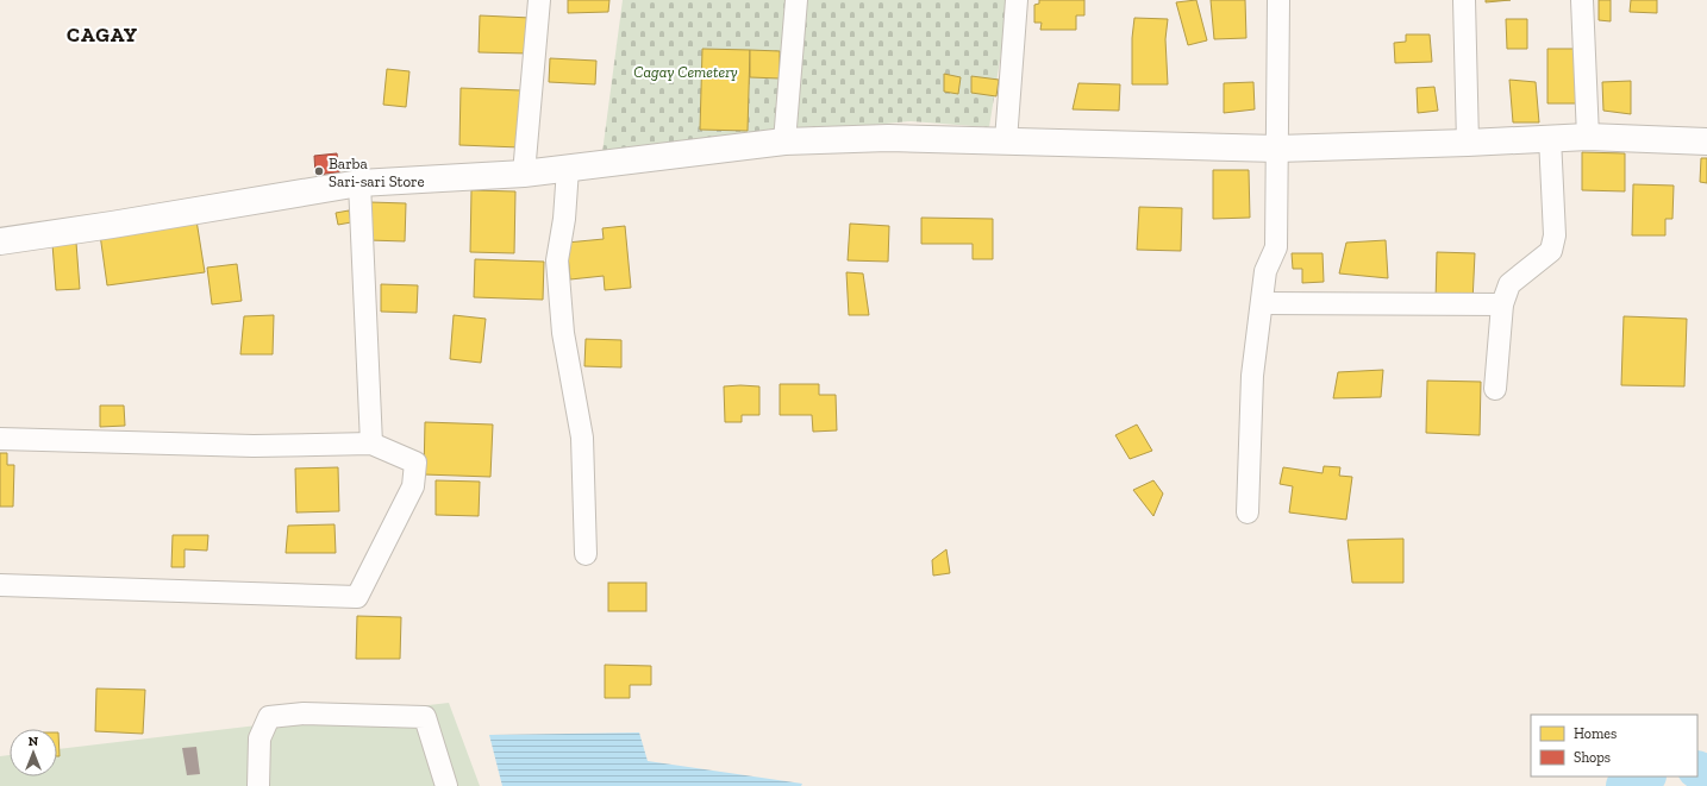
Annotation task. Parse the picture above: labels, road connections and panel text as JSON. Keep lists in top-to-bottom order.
{
  "districts": ["CAGAY"],
  "parks": ["Cagay Cemetery"],
  "places": ["Barba Sari-sari Store"],
  "legend": ["Homes", "Shops"],
  "north": "top"
}
